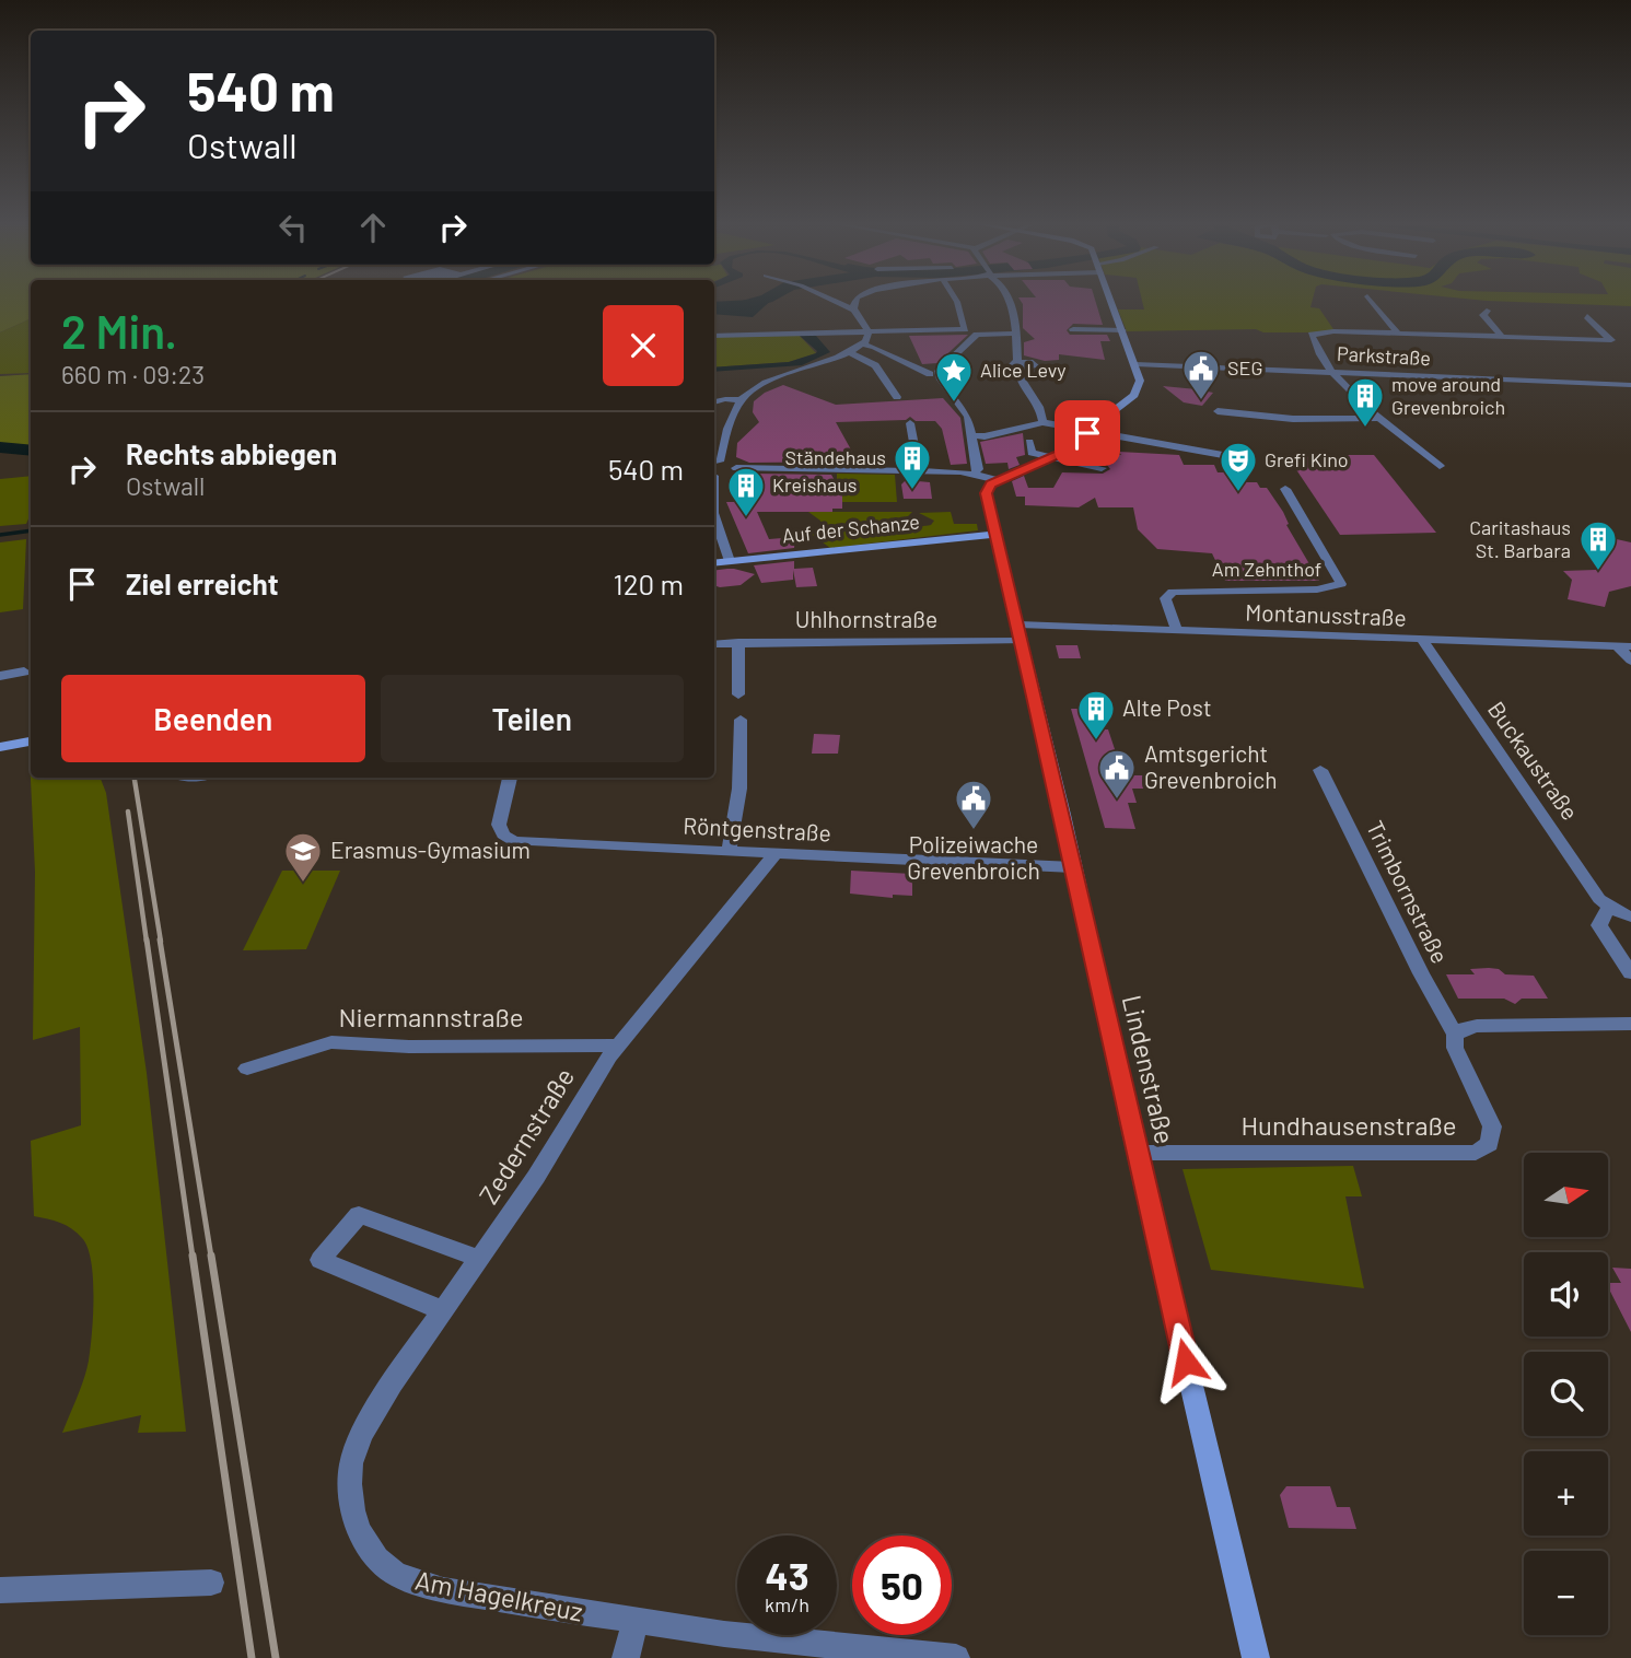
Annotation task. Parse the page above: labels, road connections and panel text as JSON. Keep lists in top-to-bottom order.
{
  "streets": {
    "main road": ["Auf der Schanze", "Lindenstraße"],
    "street": [
      "Parkstraße",
      "Am Zehnthof",
      "Montanusstraße",
      "Uhlhornstraße",
      "Buckaustraße",
      "Röntgenstraße",
      "Trimbornstraße",
      "Niermannstraße",
      "Hundhausenstraße",
      "Zedernstraße",
      "Am Hagelkreuz"
    ]
  },
  "crossings": [
    ["Auf der Schanze", "Lindenstraße"],
    ["Am Zehnthof", "Montanusstraße"],
    ["Montanusstraße", "Uhlhornstraße"],
    ["Montanusstraße", "Buckaustraße"],
    ["Montanusstraße", "Lindenstraße"],
    ["Uhlhornstraße", "Lindenstraße"],
    ["Röntgenstraße", "Lindenstraße"],
    ["Röntgenstraße", "Zedernstraße"],
    ["Trimbornstraße", "Hundhausenstraße"],
    ["Niermannstraße", "Zedernstraße"],
    ["Lindenstraße", "Hundhausenstraße"],
    ["Zedernstraße", "Am Hagelkreuz"]
  ],
  "places": {
    "public building": ["SEG", "Amtsgericht Grevenbroich", "Polizeiwache Grevenbroich"],
    "place": ["Alice Levy"],
    "building": [
      "move around Grevenbroich",
      "Ständehaus",
      "Kreishaus",
      "Caritashaus St. Barbara",
      "Alte Post"
    ],
    "theatre": ["Grefi Kino"],
    "school or university": ["Erasmus-Gymasium"]
  },
  "north": "right",
  "page": {
    "turn": ["540 m", "Ostwall"],
    "heading": ["2 Min.", "660 m · 09:23"],
    "list": [
      {
        "name": "Rechts abbiegen",
        "note": "Ostwall",
        "value": "540 m"
      },
      {
        "name": "Ziel erreicht",
        "value": "120 m"
      }
    ],
    "buttons": ["Beenden", "Teilen"],
    "map_buttons": ["+", "−"],
    "speed": "43 km/h",
    "limit": "50"
  }
}
